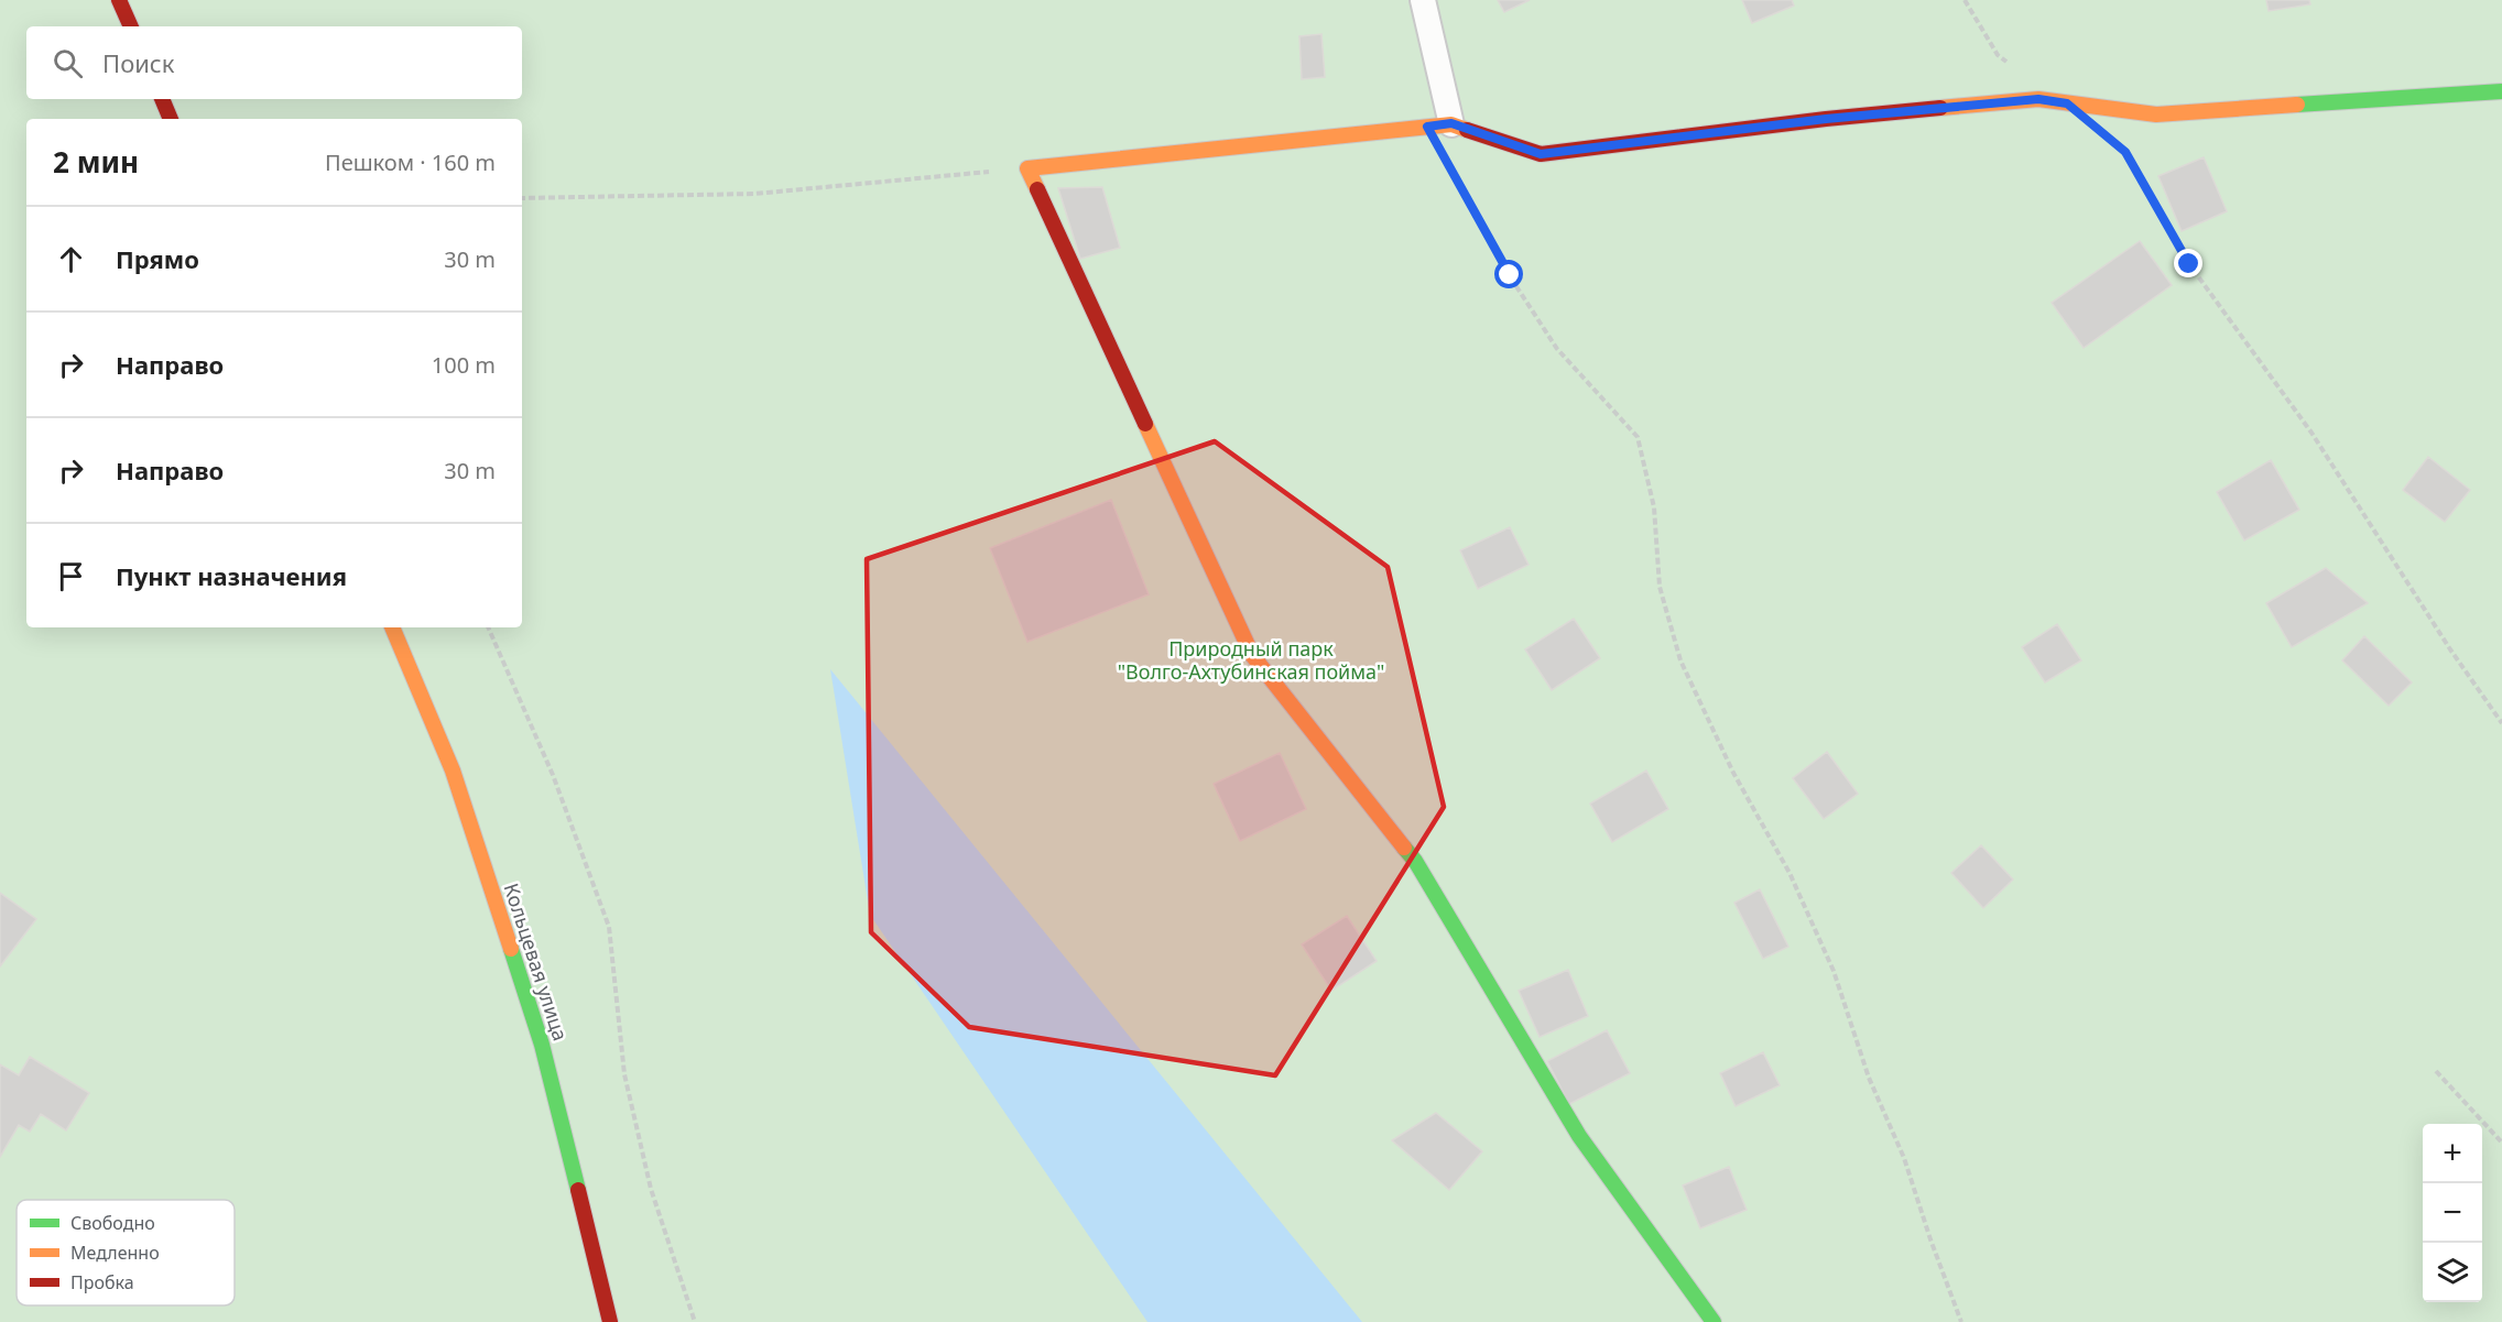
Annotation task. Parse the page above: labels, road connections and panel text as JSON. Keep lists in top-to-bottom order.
{
  "streets": {
    "street": ["Кольцевая улица"]
  },
  "parks": ["Природный парк \"Волго-Ахтубинская пойма\""],
  "legend": ["Свободно", "Медленно", "Пробка"],
  "page": {
    "search": "Поиск",
    "heading": ["2 мин", "Пешком · 160 m"],
    "list": [
      ["Прямо", "30 m"],
      ["Направо", "100 m"],
      ["Направо", "30 m"],
      "Пункт назначения"
    ],
    "map_buttons": ["+", "−"]
  }
}
